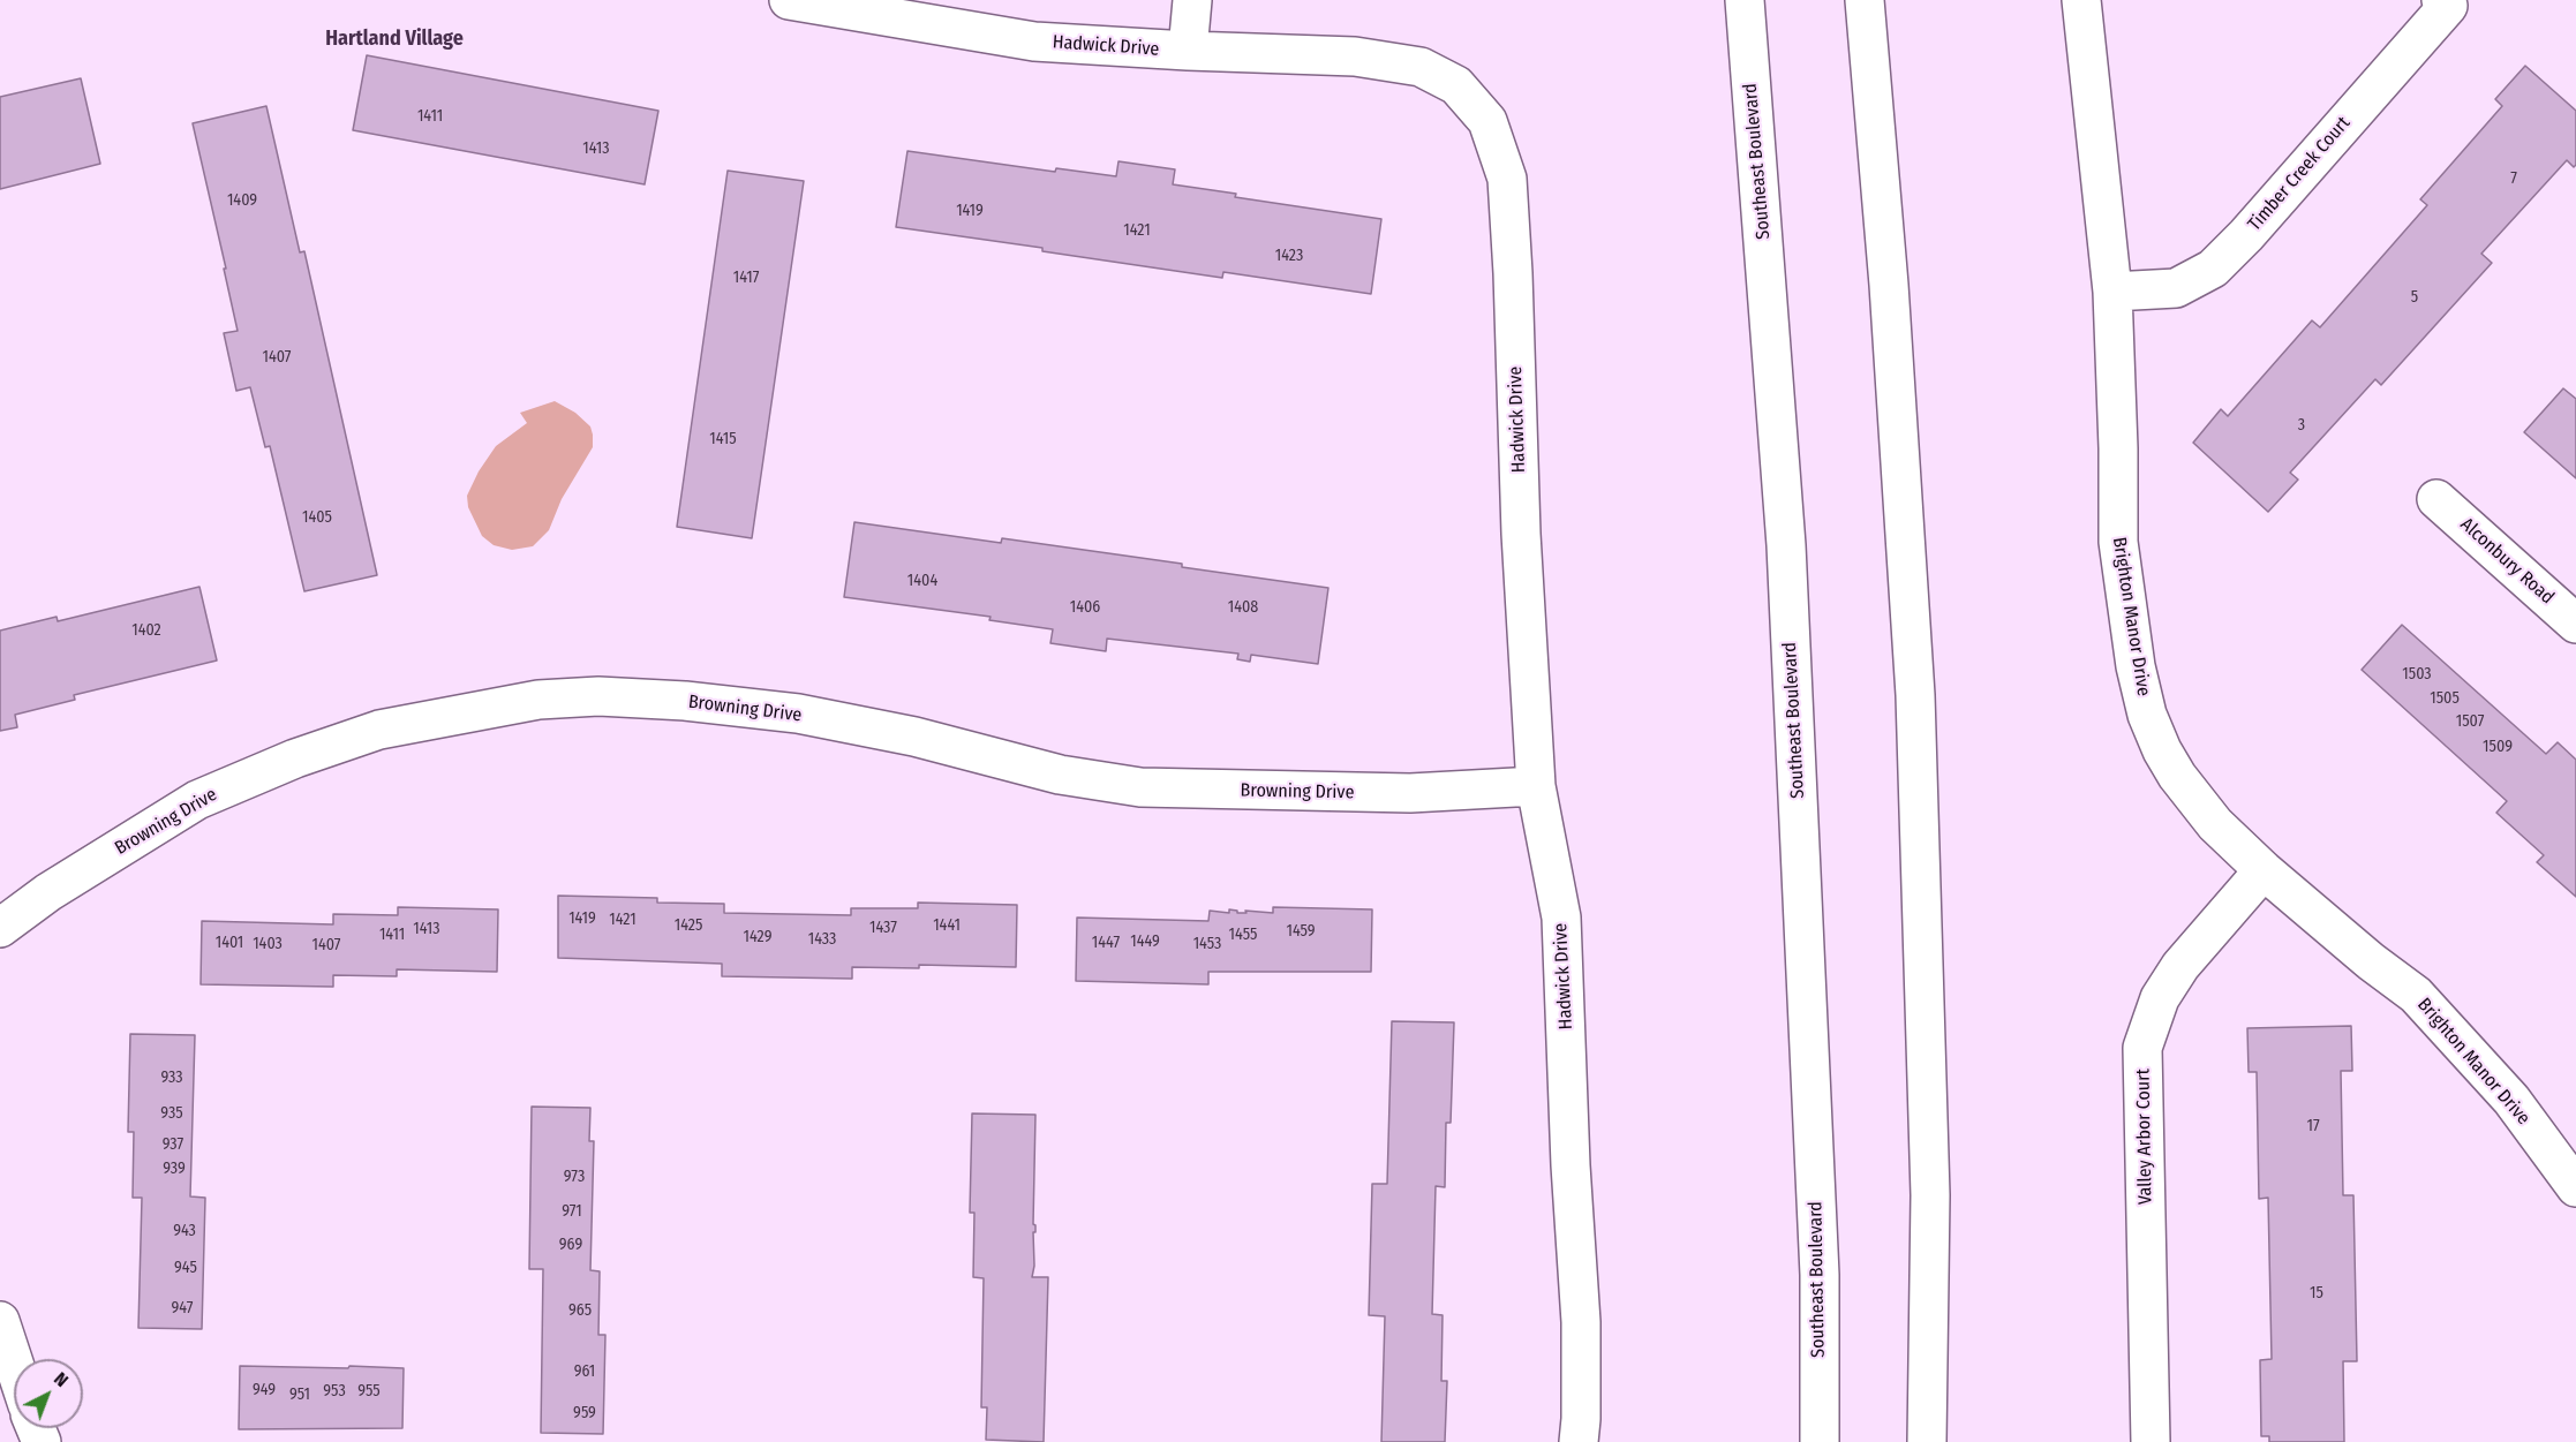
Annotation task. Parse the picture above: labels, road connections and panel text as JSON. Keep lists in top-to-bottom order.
{
  "streets": {
    "street": [
      "Hadwick Drive",
      "Southeast Boulevard",
      "Timber Creek Court",
      "Alconbury Road",
      "Brighton Manor Drive",
      "Browning Drive",
      "Valley Arbor Court"
    ]
  },
  "crossings": [
    ["Hadwick Drive", "Browning Drive"],
    ["Timber Creek Court", "Brighton Manor Drive"],
    ["Brighton Manor Drive", "Valley Arbor Court"]
  ],
  "districts": ["Hartland Village"],
  "house_numbers": [
    "1411",
    "1413",
    "7",
    "1409",
    "1419",
    "1421",
    "1423",
    "1417",
    "5",
    "1407",
    "3",
    "1415",
    "1405",
    "1404",
    "1406",
    "1408",
    "1402",
    "1503",
    "1505",
    "1507",
    "1509",
    "1419",
    "1421",
    "1425",
    "1441",
    "1437",
    "1413",
    "1459",
    "1411",
    "1455",
    "1429",
    "1433",
    "1449",
    "1401",
    "1447",
    "1403",
    "1453",
    "1407",
    "933",
    "935",
    "17",
    "937",
    "939",
    "973",
    "971",
    "943",
    "969",
    "945",
    "15",
    "947",
    "965",
    "961",
    "949",
    "953",
    "955",
    "951",
    "959"
  ],
  "north": "top right"
}
